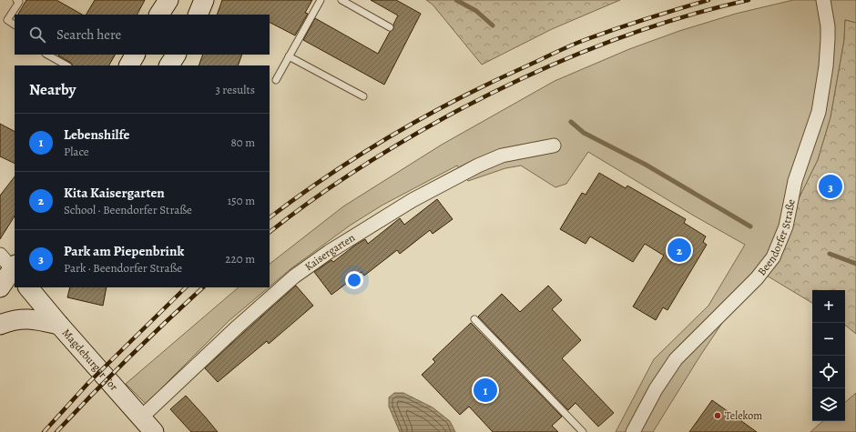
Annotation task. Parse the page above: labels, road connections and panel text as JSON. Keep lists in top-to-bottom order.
{
  "streets": {
    "main road": ["Magdeburger Tor"],
    "street": ["Beendorfer Straße", "Kaisergarten"]
  },
  "crossings": [
    ["Kaisergarten", "Magdeburger Tor"]
  ],
  "places": ["Telekom"],
  "page": {
    "search": "Search here",
    "heading": ["Nearby", "3 results"],
    "list": [
      {
        "mark": "1",
        "name": "Lebenshilfe",
        "note": "Place",
        "value": "80 m"
      },
      {
        "mark": "2",
        "name": "Kita Kaisergarten",
        "note": "School · Beendorfer Straße",
        "value": "150 m"
      },
      {
        "mark": "3",
        "name": "Park am Piepenbrink",
        "note": "Park · Beendorfer Straße",
        "value": "220 m"
      }
    ],
    "pins": ["3", "2", "1"],
    "map_buttons": ["+", "−"]
  }
}
